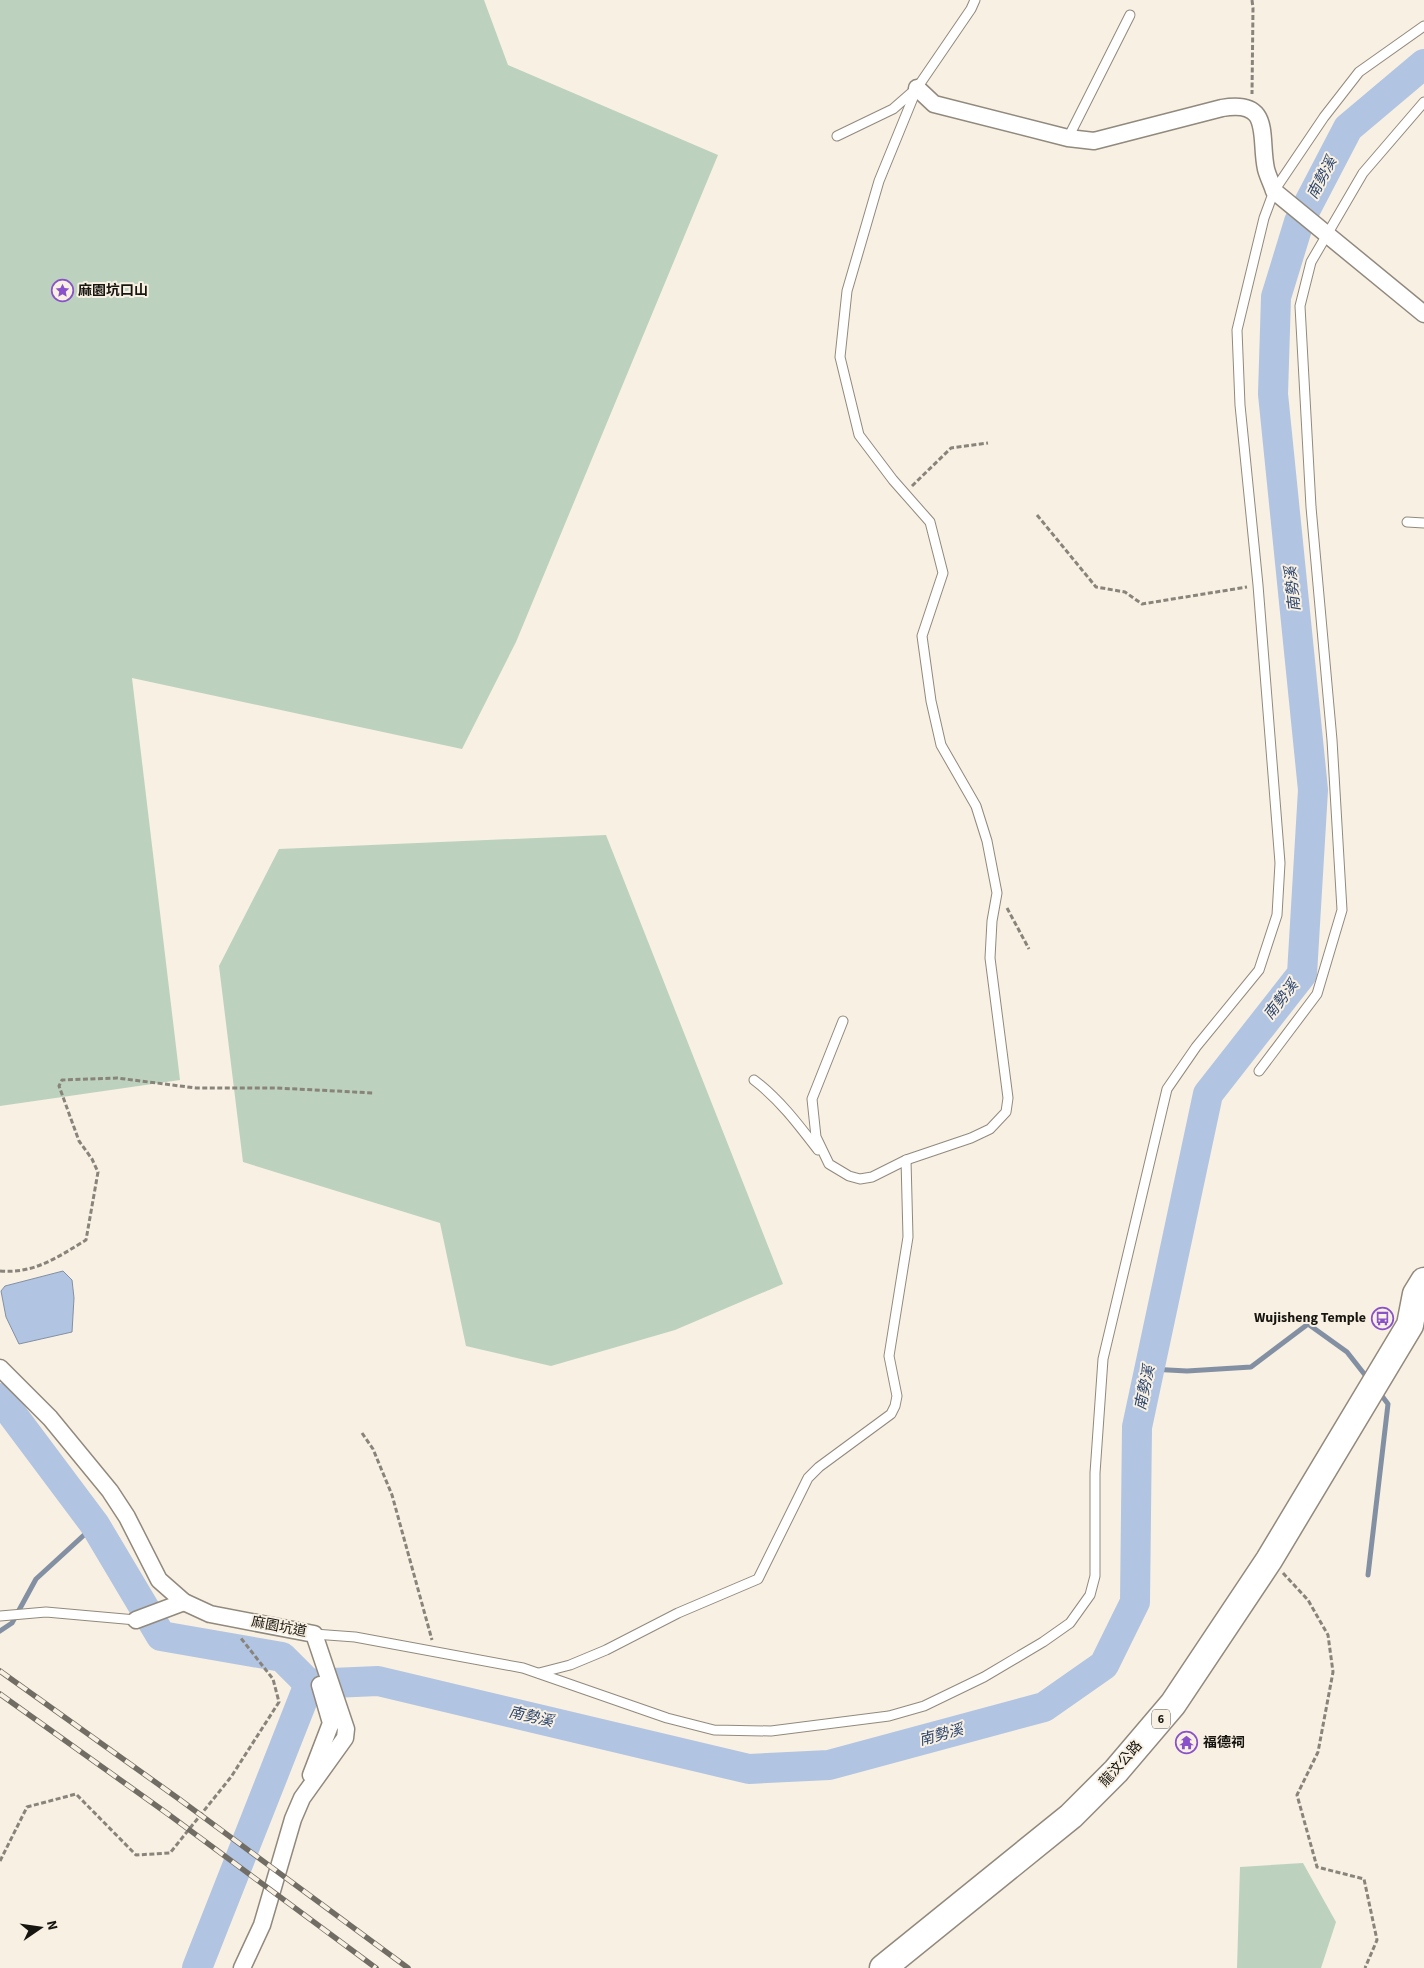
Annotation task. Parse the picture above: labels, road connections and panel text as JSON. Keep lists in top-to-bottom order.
{
  "streets": {
    "main road": ["6", "龍汶公路"],
    "street": ["麻園坑道"]
  },
  "crossings": [
    ["6", "龍汶公路"]
  ],
  "water": ["南勢溪"],
  "places": {
    "place": ["麻園坑口山"],
    "bus stop": ["Wujisheng Temple"],
    "temple": ["福德祠"]
  },
  "north": "right"
}
